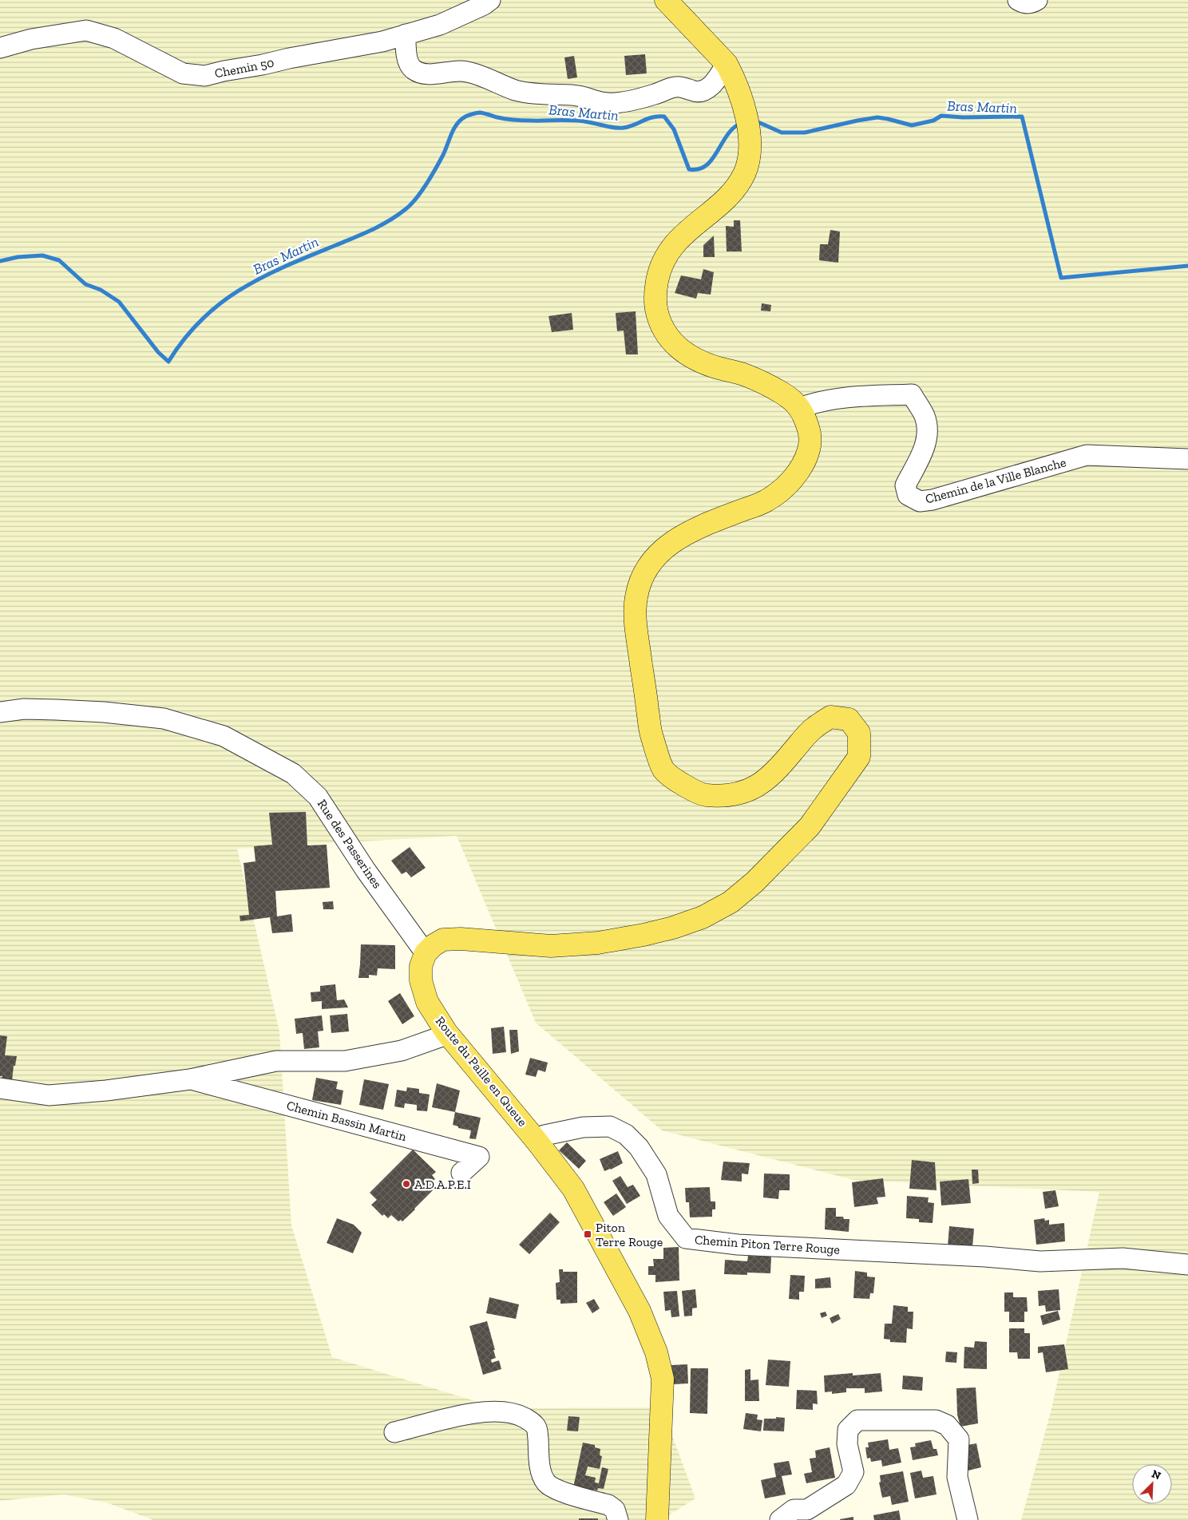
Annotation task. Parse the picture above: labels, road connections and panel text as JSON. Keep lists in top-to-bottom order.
{
  "streets": {
    "main road": ["Route du Paille en Queue"],
    "street": [
      "Chemin 50",
      "Chemin de la Ville Blanche",
      "Rue des Passerines",
      "Chemin Bassin Martin",
      "Chemin Piton Terre Rouge"
    ]
  },
  "crossings": [
    ["Rue des Passerines", "Route du Paille en Queue"],
    ["Route du Paille en Queue", "Chemin Bassin Martin"],
    ["Route du Paille en Queue", "Chemin Piton Terre Rouge"]
  ],
  "water": ["Bras Martin"],
  "places": {
    "other": ["A.D.A.P.E.I"],
    "transit": ["Piton Terre Rouge"]
  },
  "north": "top right"
}
